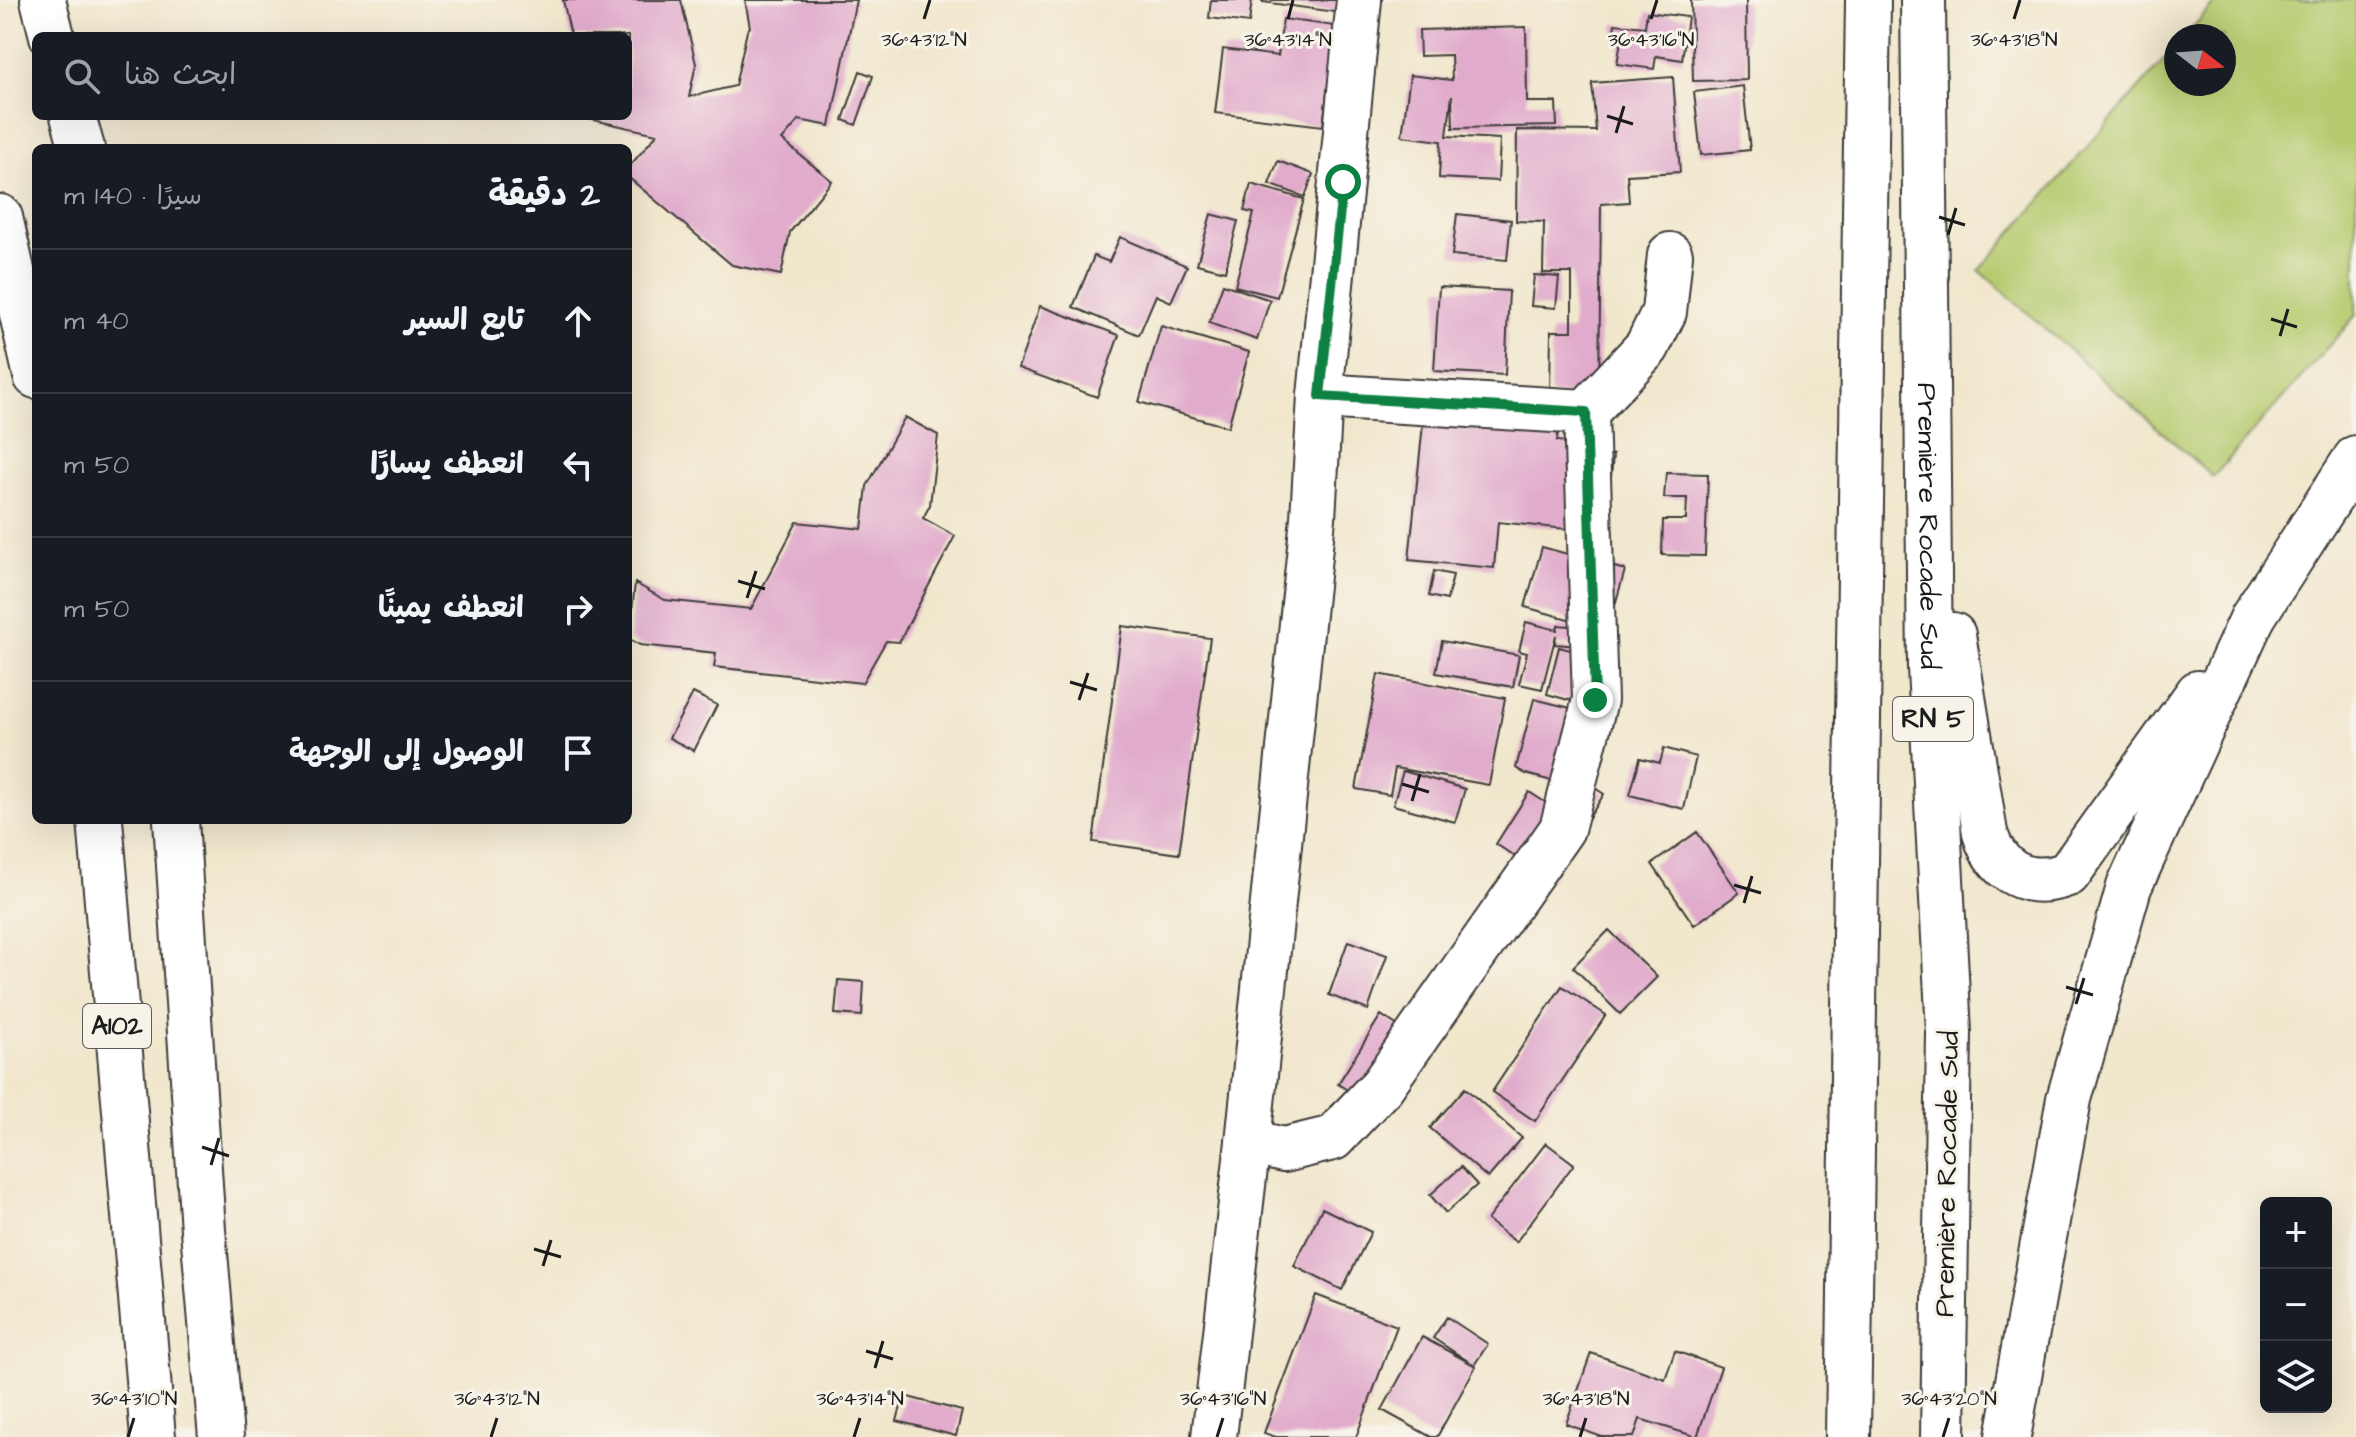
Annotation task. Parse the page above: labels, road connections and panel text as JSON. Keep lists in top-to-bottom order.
{
  "streets": {
    "main road": ["Première Rocade Sud", "RN 5", "A102"]
  },
  "north": "right",
  "page": {
    "search": "ابحث هنا",
    "heading": ["2 دقيقة", "سيرًا · 140 m"],
    "list": [
      ["تابع السير", "40 m"],
      ["انعطف يسارًا", "50 m"],
      ["انعطف يمينًا", "50 m"],
      "الوصول إلى الوجهة"
    ],
    "map_buttons": ["+", "−"]
  },
  "coordinates": [
    "36°43'12\"N",
    "36°43'14\"N",
    "36°43'16\"N",
    "36°43'18\"N",
    "36°43'10\"N",
    "36°43'20\"N"
  ]
}
